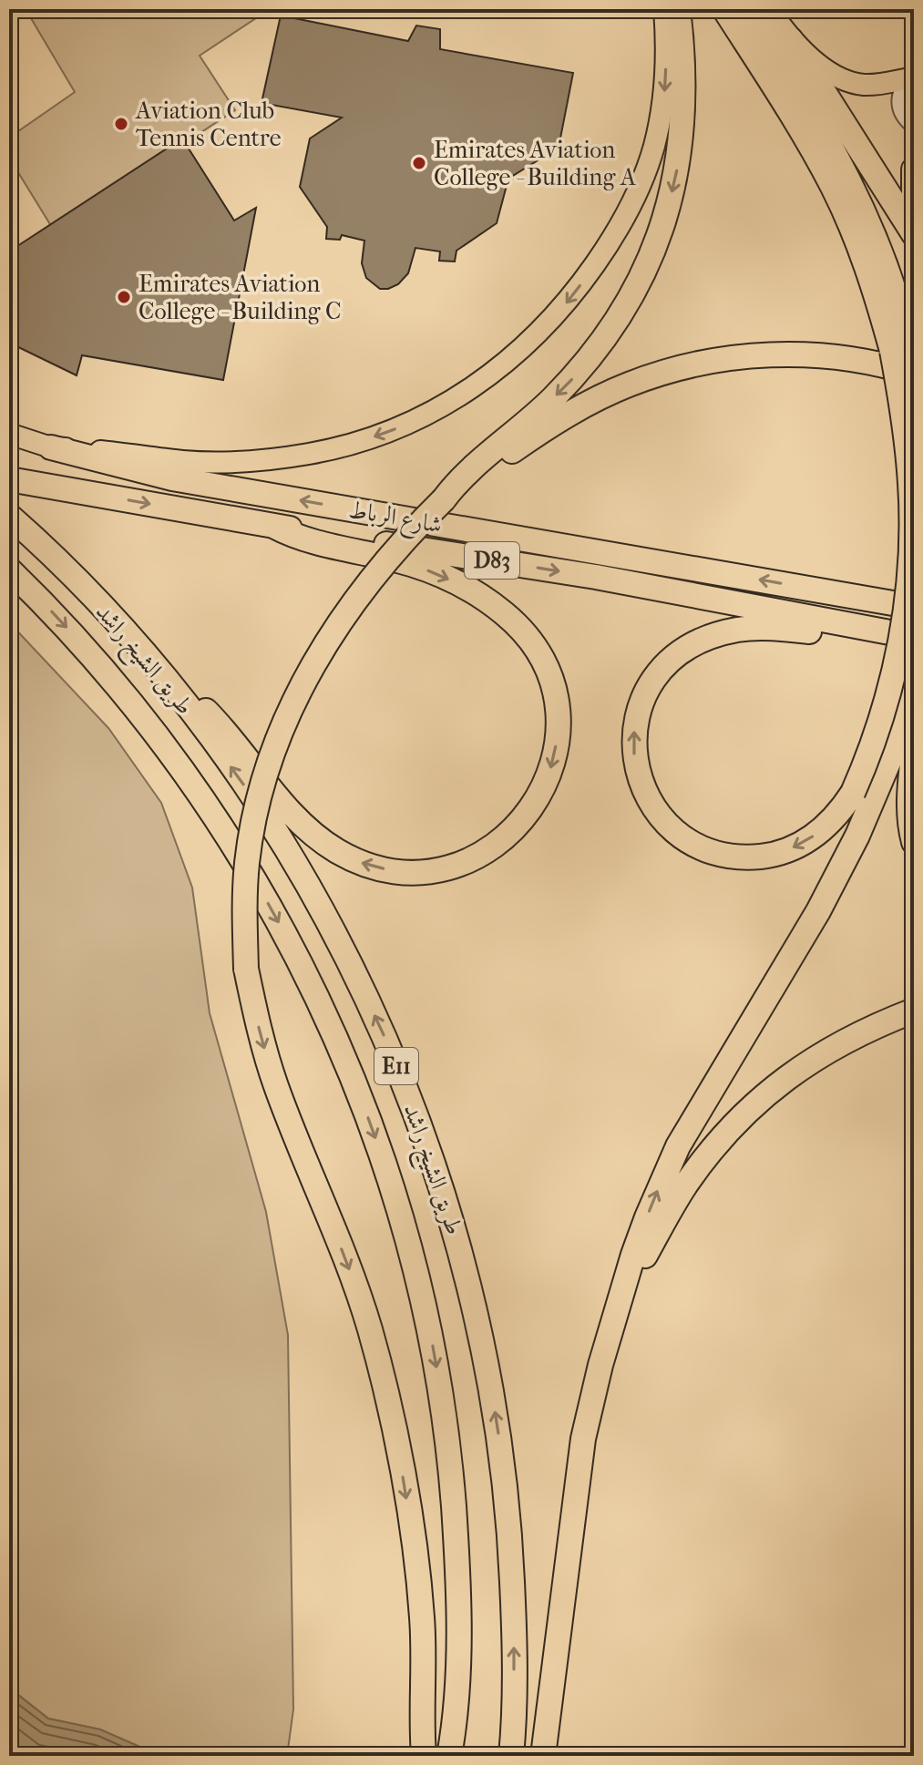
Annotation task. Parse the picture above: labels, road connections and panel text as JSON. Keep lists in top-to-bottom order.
{
  "streets": {
    "highway": [
      "شارع الرباط",
      "D83",
      "طريق الشيخ راشد",
      "E11"
    ]
  },
  "places": ["Aviation Club Tennis Centre", "Emirates Aviation College - Building A", "Emirates Aviation College - Building C"]
}
